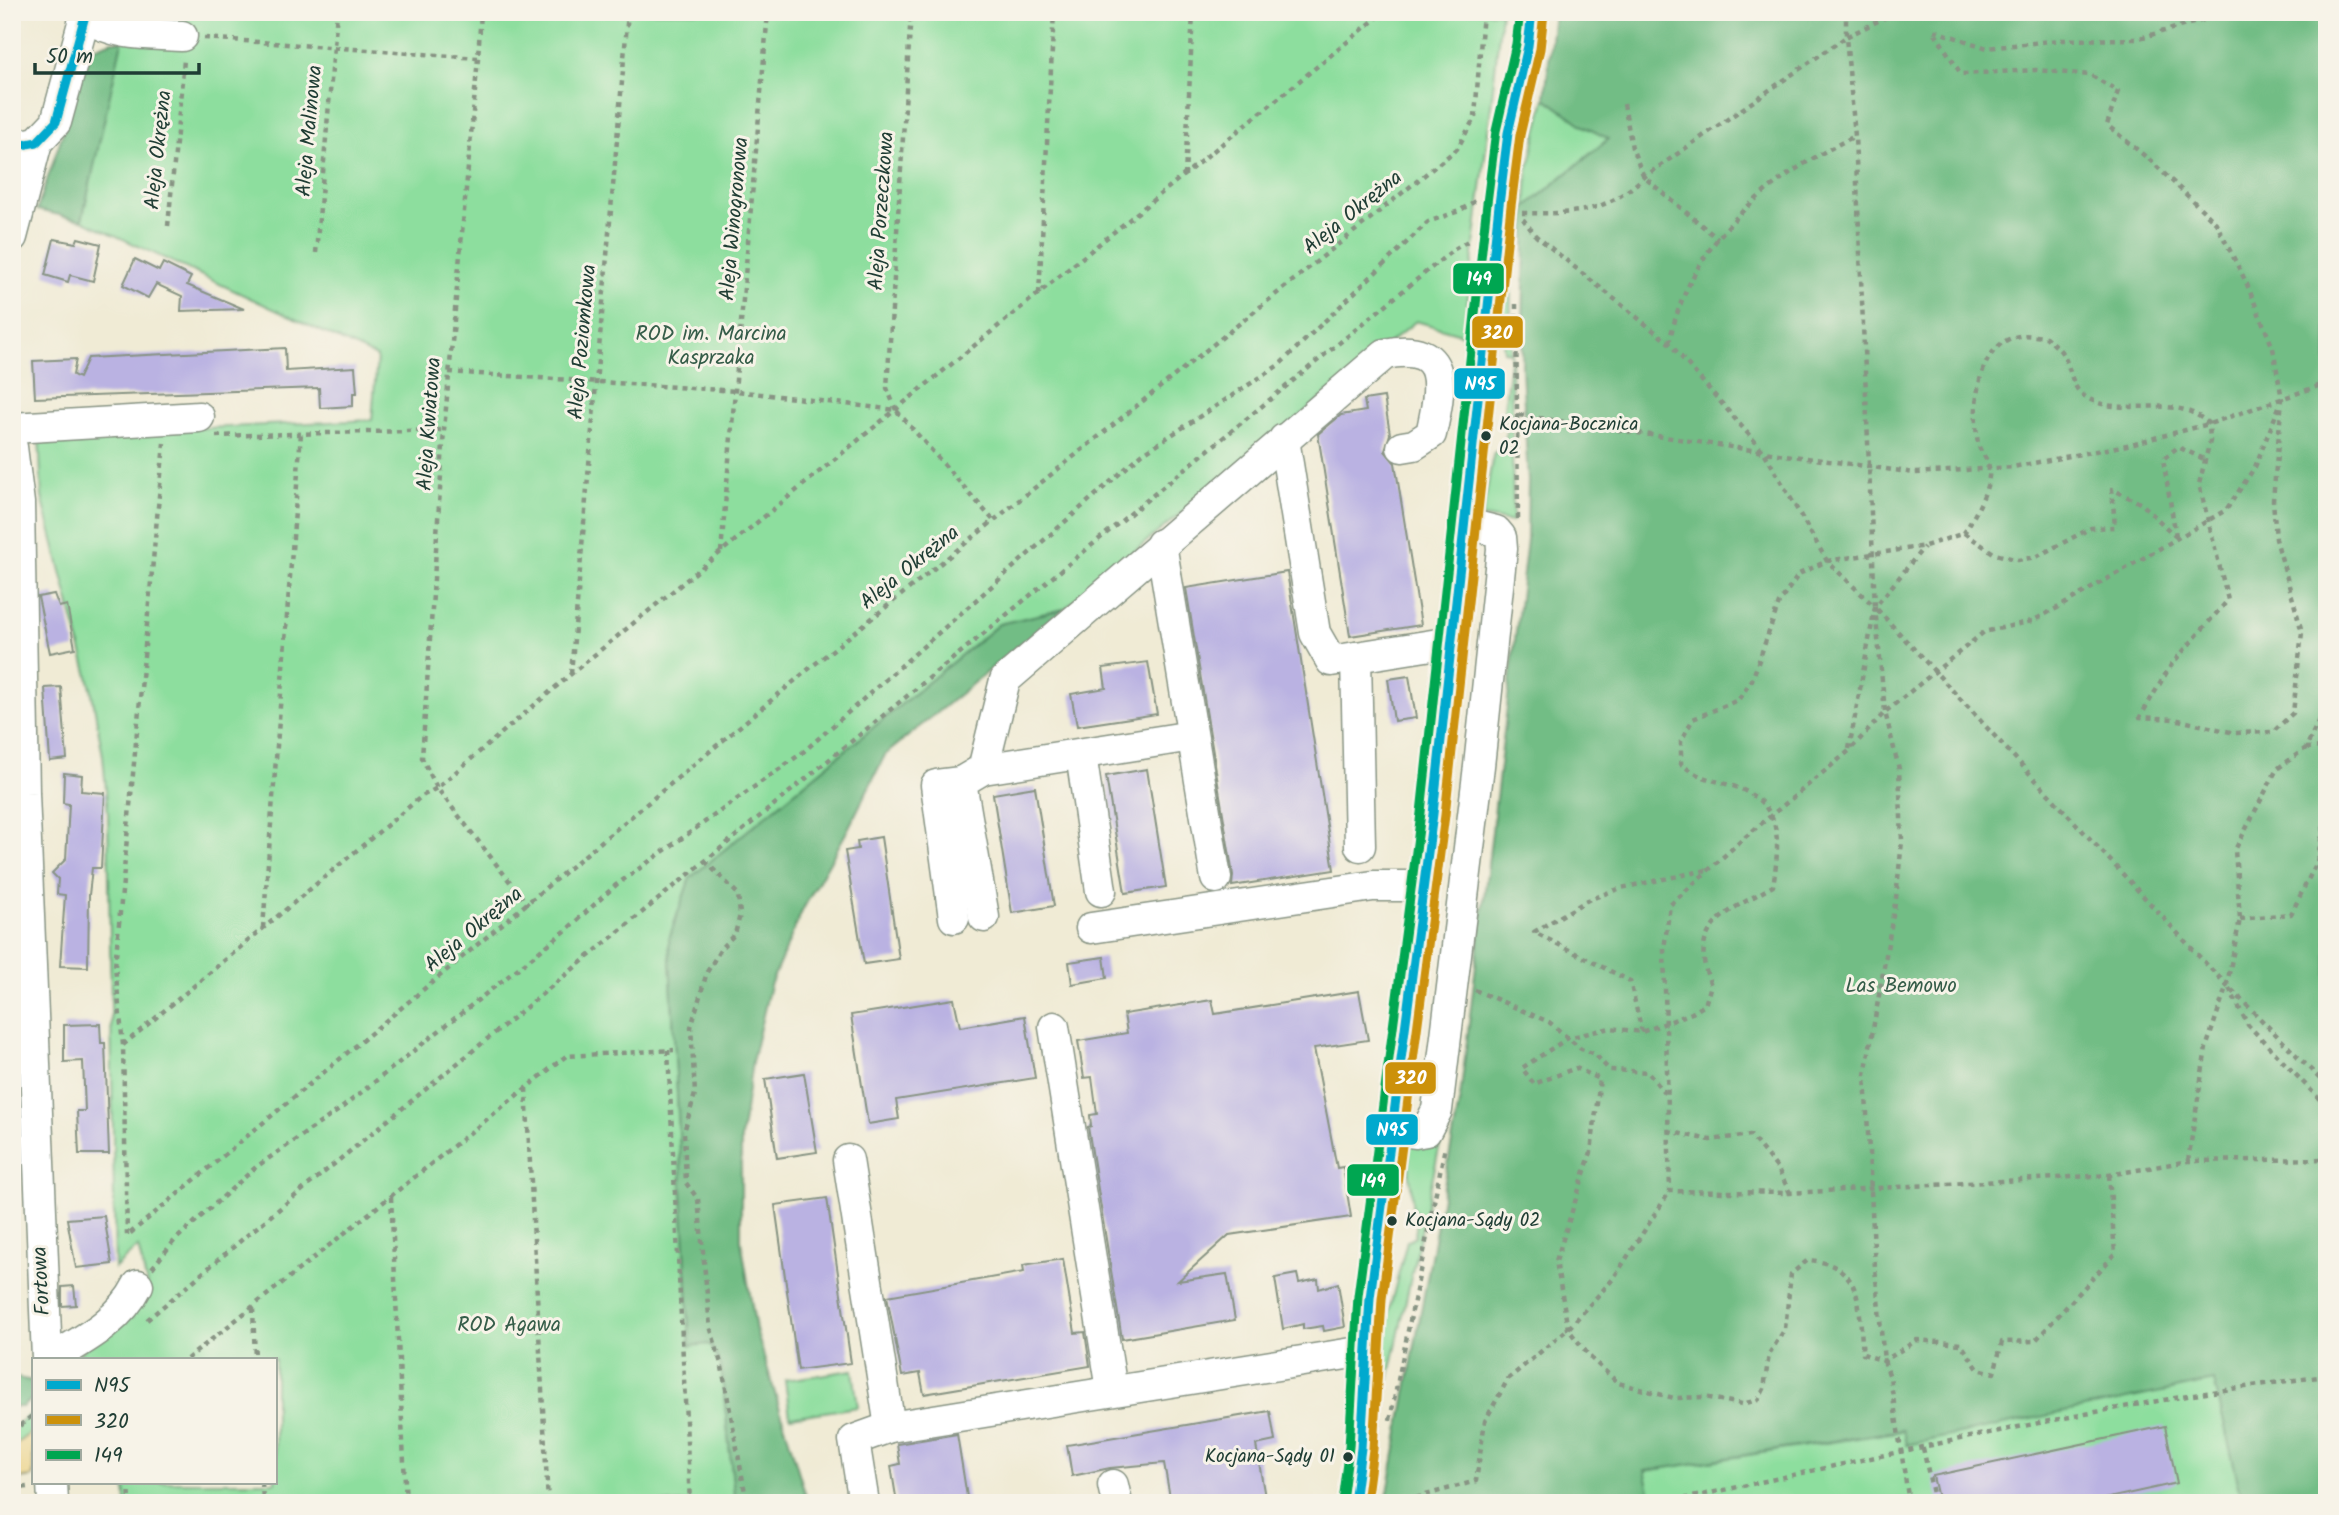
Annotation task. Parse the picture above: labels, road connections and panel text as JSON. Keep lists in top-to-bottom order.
{
  "streets": {
    "street": ["Fortowa"],
    "path": [
      "Aleja Malinowa",
      "Aleja Okrężna",
      "Aleja Porzeczkowa",
      "Aleja Winogronowa",
      "Aleja Poziomkowa",
      "Aleja Kwiatowa"
    ]
  },
  "crossings": [
    ["Aleja Okrężna", "Aleja Kwiatowa"]
  ],
  "parks": ["ROD im. Marcina Kasprzaka", "Las Bemowo", "ROD Agawa"],
  "places": ["Kocjana-Bocznica 02", "Kocjana-Sądy 02", "Kocjana-Sądy 01"],
  "lines": ["transit line N95", "transit line 149", "transit line 320"],
  "legend": ["N95", "320", "149"],
  "scale_bar": "50 m"
}
